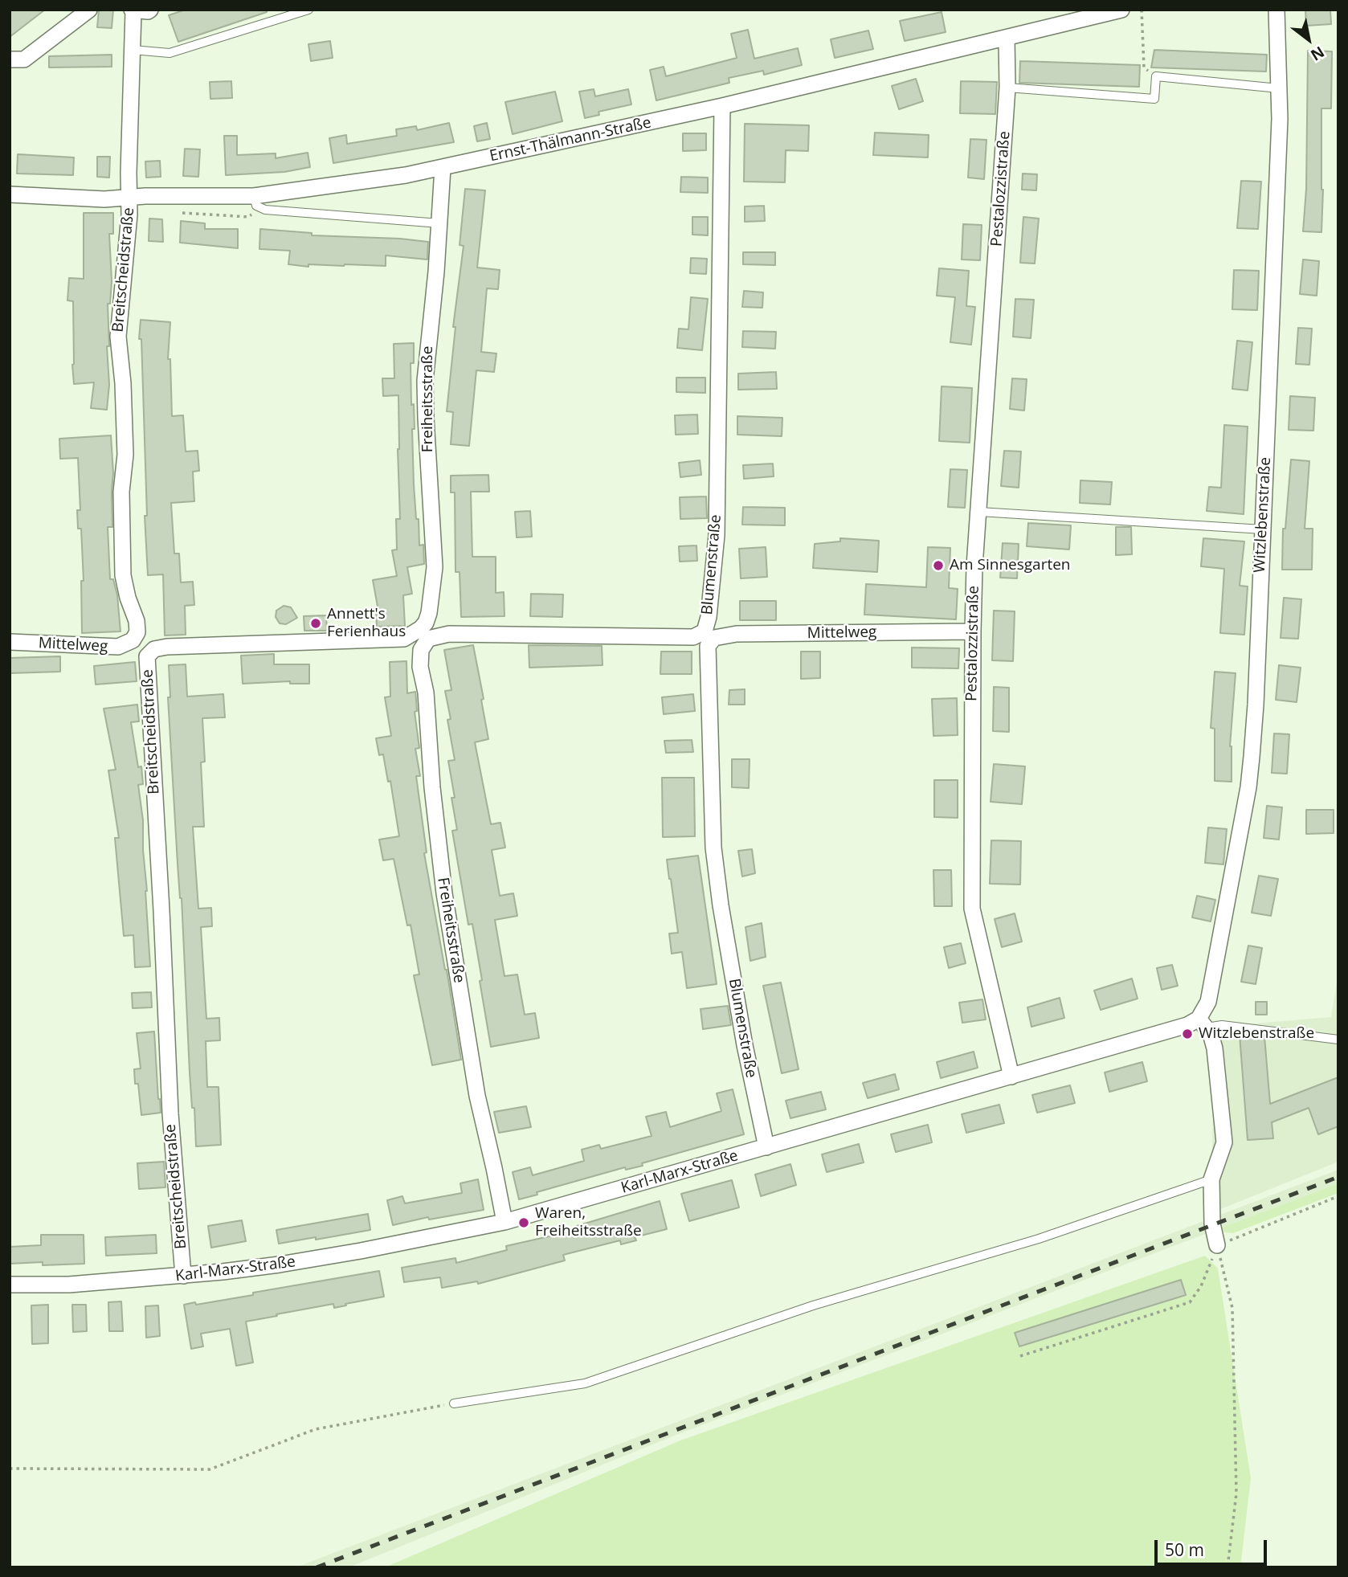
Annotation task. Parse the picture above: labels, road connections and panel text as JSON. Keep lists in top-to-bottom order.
{
  "streets": {
    "street": [
      "Ernst-Thälmann-Straße",
      "Pestalozzistraße",
      "Breitscheidstraße",
      "Freiheitsstraße",
      "Witzlebenstraße",
      "Blumenstraße",
      "Mittelweg",
      "Karl-Marx-Straße"
    ]
  },
  "crossings": [
    ["Ernst-Thälmann-Straße", "Pestalozzistraße"],
    ["Ernst-Thälmann-Straße", "Breitscheidstraße"],
    ["Ernst-Thälmann-Straße", "Freiheitsstraße"],
    ["Ernst-Thälmann-Straße", "Blumenstraße"],
    ["Pestalozzistraße", "Mittelweg"],
    ["Pestalozzistraße", "Karl-Marx-Straße"],
    ["Breitscheidstraße", "Mittelweg"],
    ["Breitscheidstraße", "Karl-Marx-Straße"],
    ["Freiheitsstraße", "Karl-Marx-Straße"],
    ["Witzlebenstraße", "Karl-Marx-Straße"],
    ["Blumenstraße", "Mittelweg"],
    ["Blumenstraße", "Karl-Marx-Straße"]
  ],
  "places": [
    "Am Sinnesgarten",
    "Annett's Ferienhaus",
    "Witzlebenstraße",
    "Waren, Freiheitsstraße"
  ],
  "scale_bar": "50 m",
  "north": "bottom right"
}
